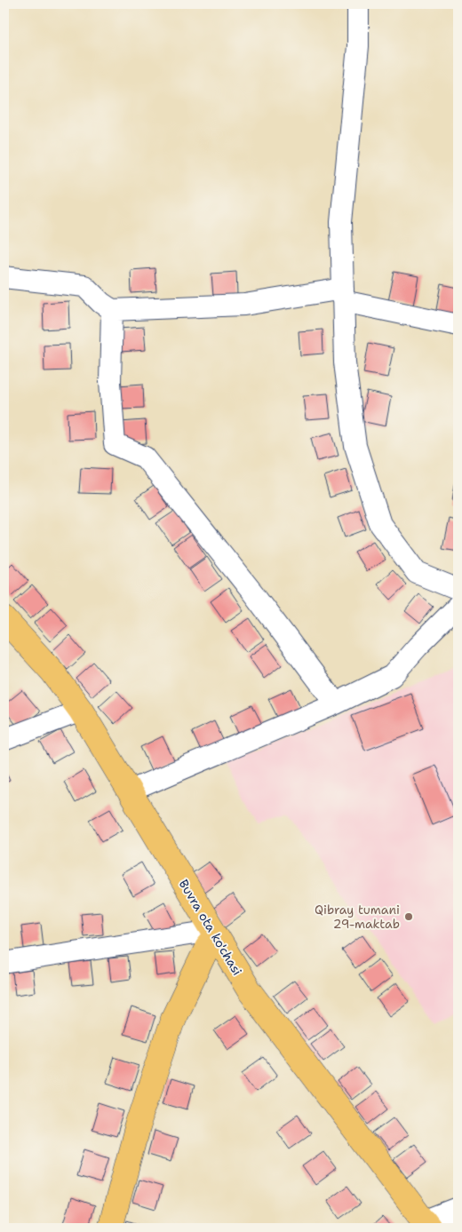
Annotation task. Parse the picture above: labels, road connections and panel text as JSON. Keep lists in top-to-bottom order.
{
  "streets": {
    "main road": ["Buvra ota ko'chasi"]
  },
  "places": ["Qibray tumani 29-maktab"]
}
